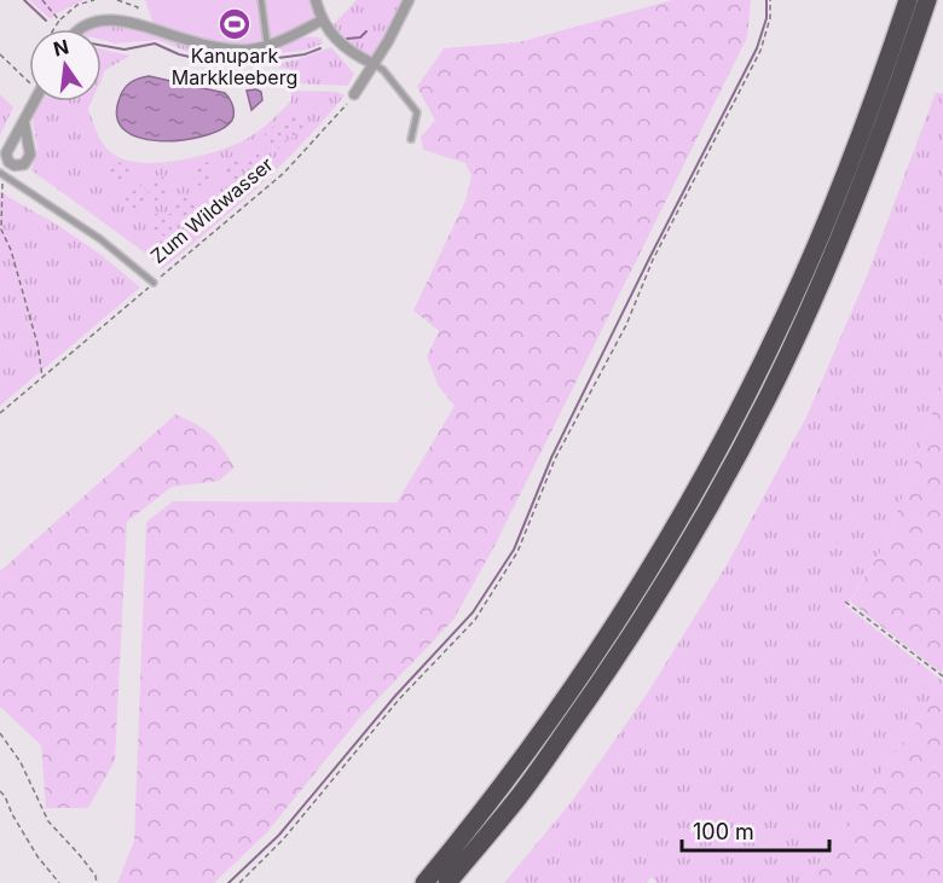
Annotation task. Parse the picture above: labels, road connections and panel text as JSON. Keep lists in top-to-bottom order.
{
  "streets": {
    "path": ["Zum Wildwasser"]
  },
  "places": {
    "sports": ["Kanupark Markkleeberg"]
  },
  "scale_bar": "100 m",
  "north": "top"
}
